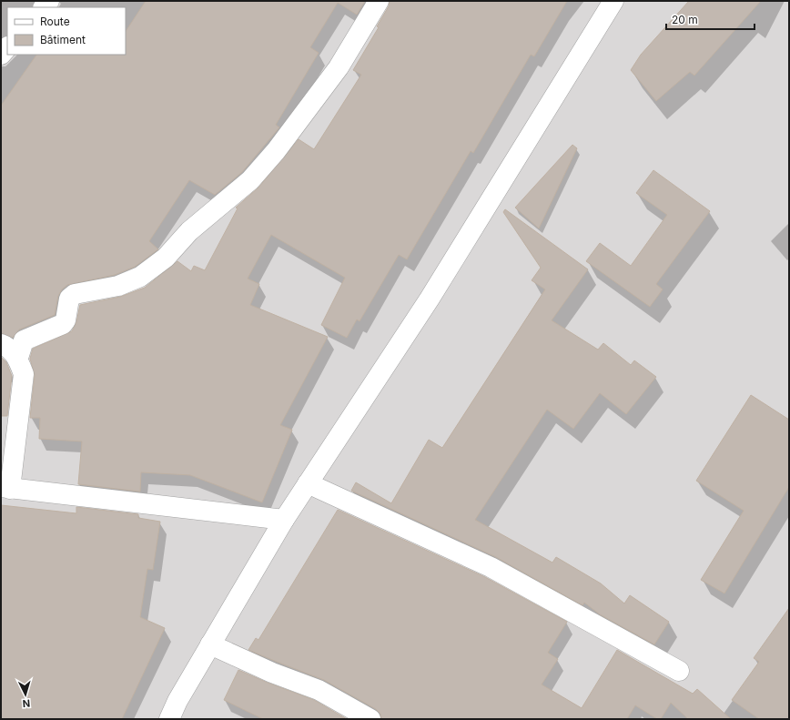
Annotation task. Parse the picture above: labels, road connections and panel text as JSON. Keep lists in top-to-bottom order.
{
  "legend": ["Route", "Bâtiment"],
  "scale_bar": "20 m",
  "north": "bottom"
}
